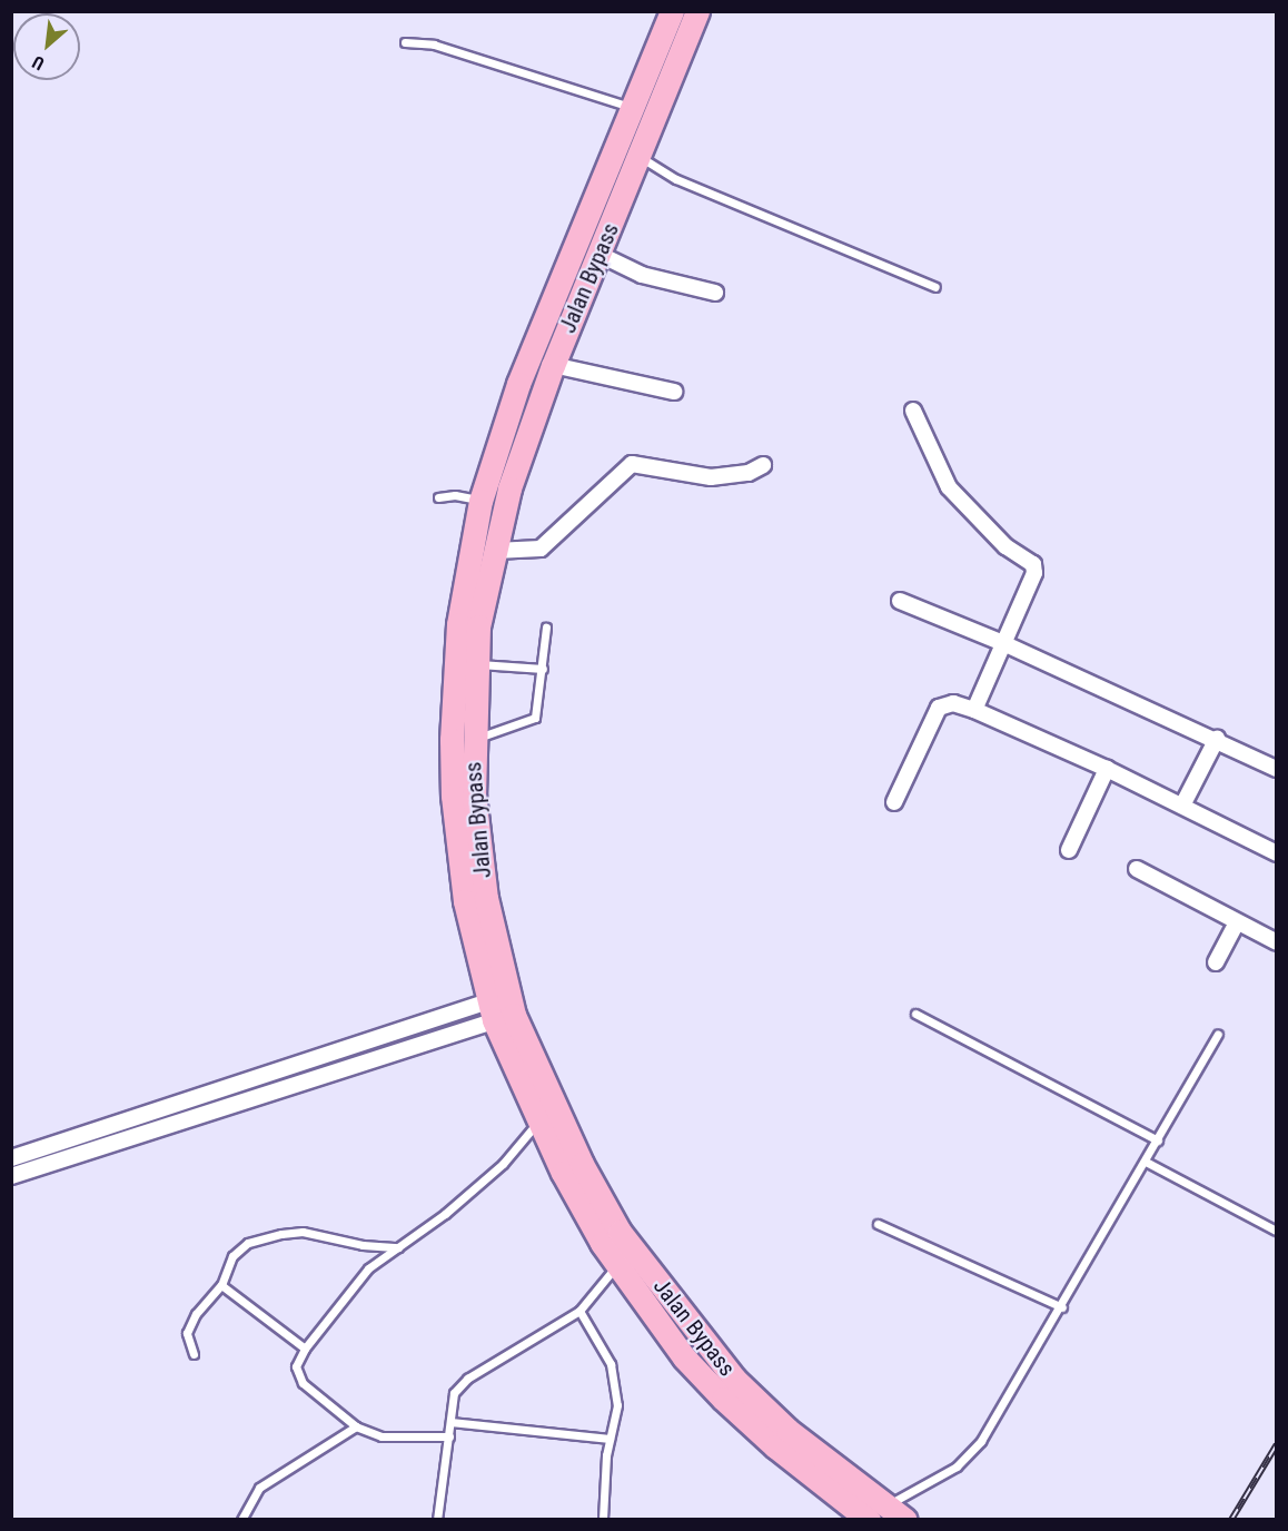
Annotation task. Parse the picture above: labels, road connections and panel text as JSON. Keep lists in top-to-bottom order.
{
  "streets": {
    "highway": ["Jalan Bypass"]
  },
  "north": "bottom left"
}
